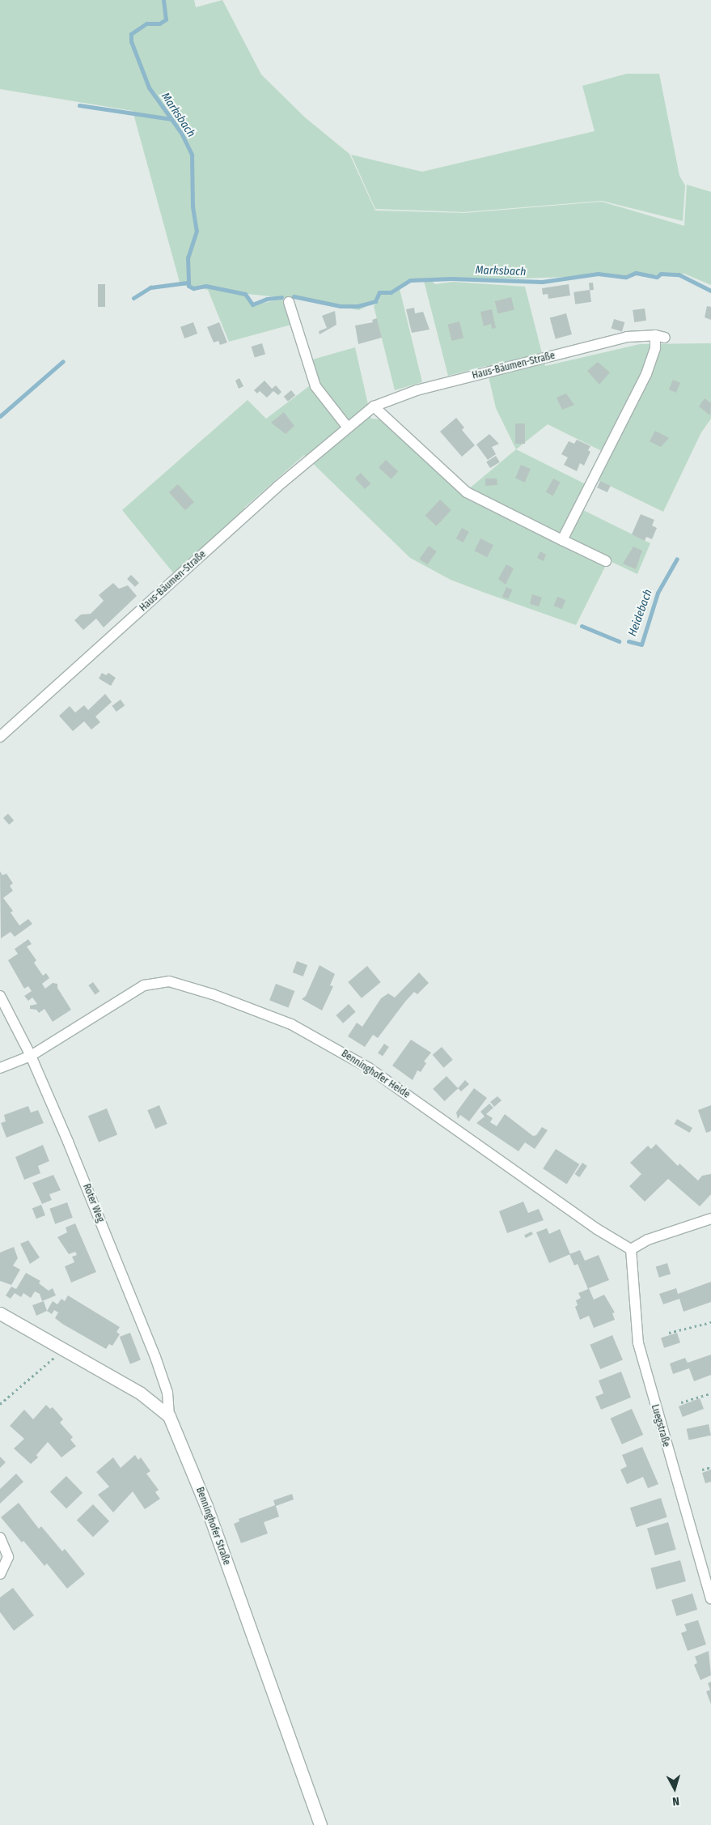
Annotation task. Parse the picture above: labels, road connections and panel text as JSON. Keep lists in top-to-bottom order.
{
  "streets": {
    "main road": ["Benninghofer Straße"],
    "street": [
      "Haus-Bäumen-Straße",
      "Benninghofer Heide",
      "Roter Weg",
      "Luegstraße"
    ]
  },
  "crossings": [
    ["Benninghofer Heide", "Roter Weg"],
    ["Benninghofer Heide", "Luegstraße"],
    ["Roter Weg", "Benninghofer Straße"]
  ],
  "water": ["Marksbach", "Heidebach"],
  "north": "bottom"
}
